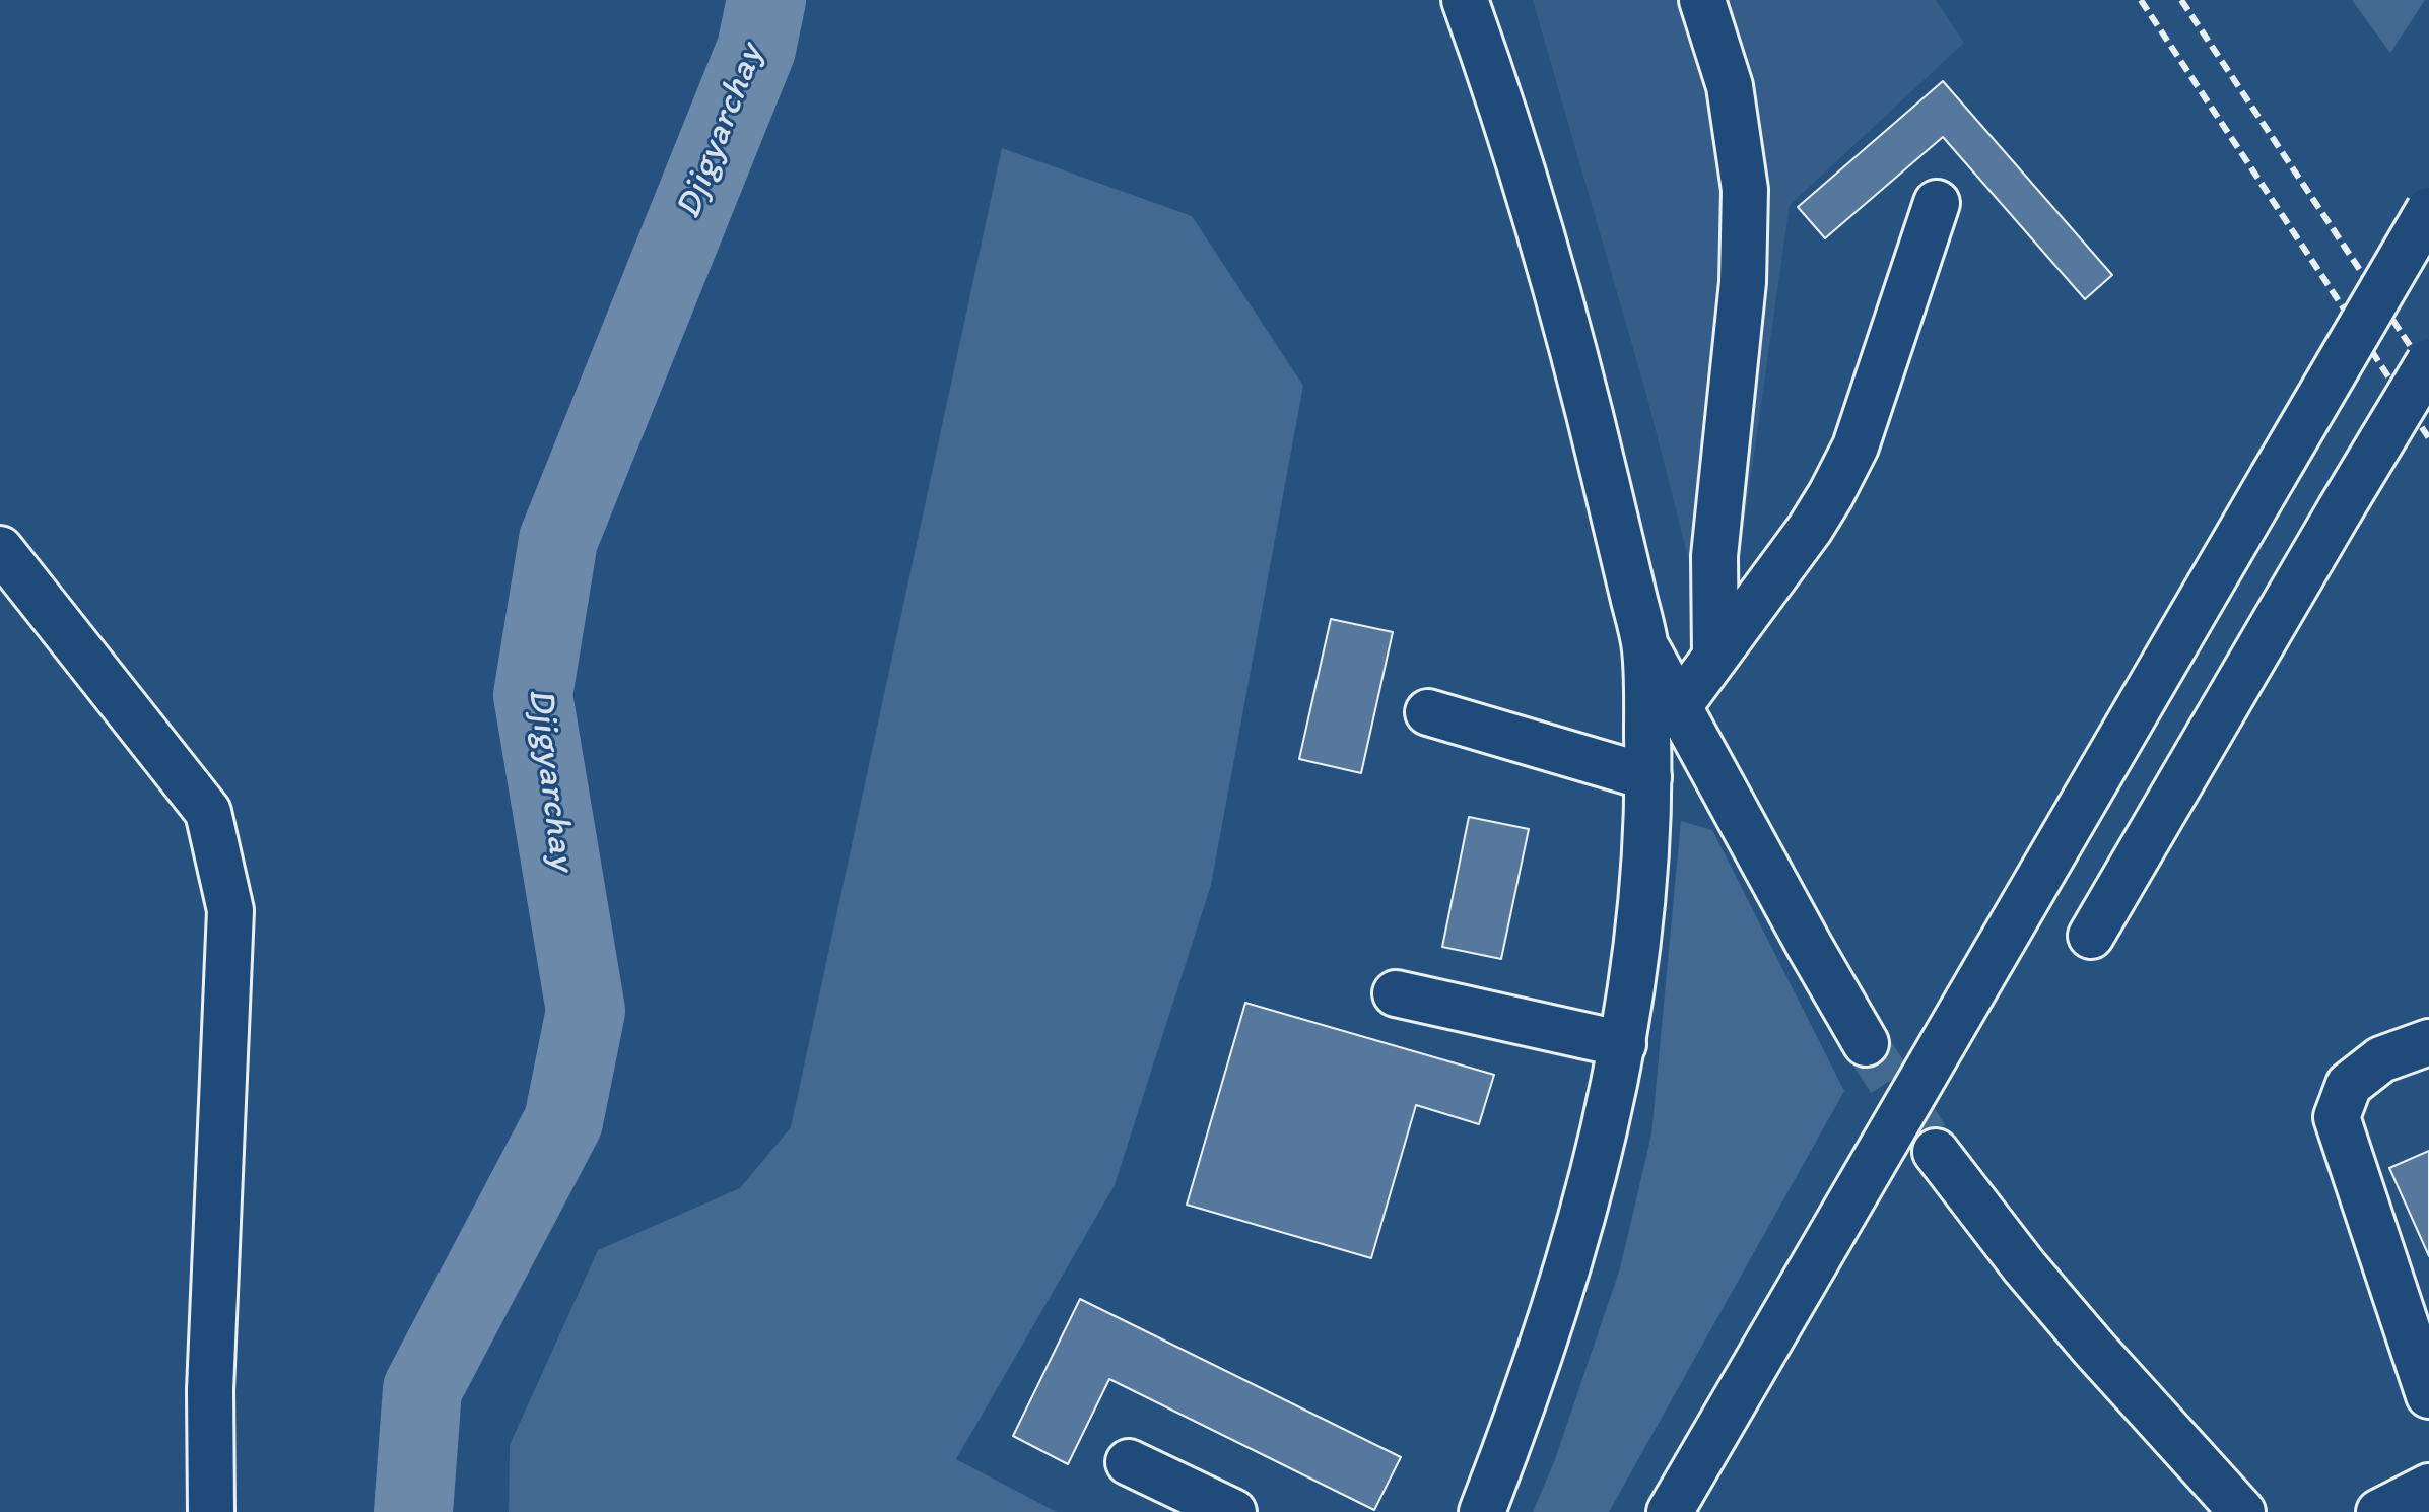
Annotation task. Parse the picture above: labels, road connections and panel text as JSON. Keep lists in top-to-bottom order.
{
  "water": ["Djigyarchay"]
}
